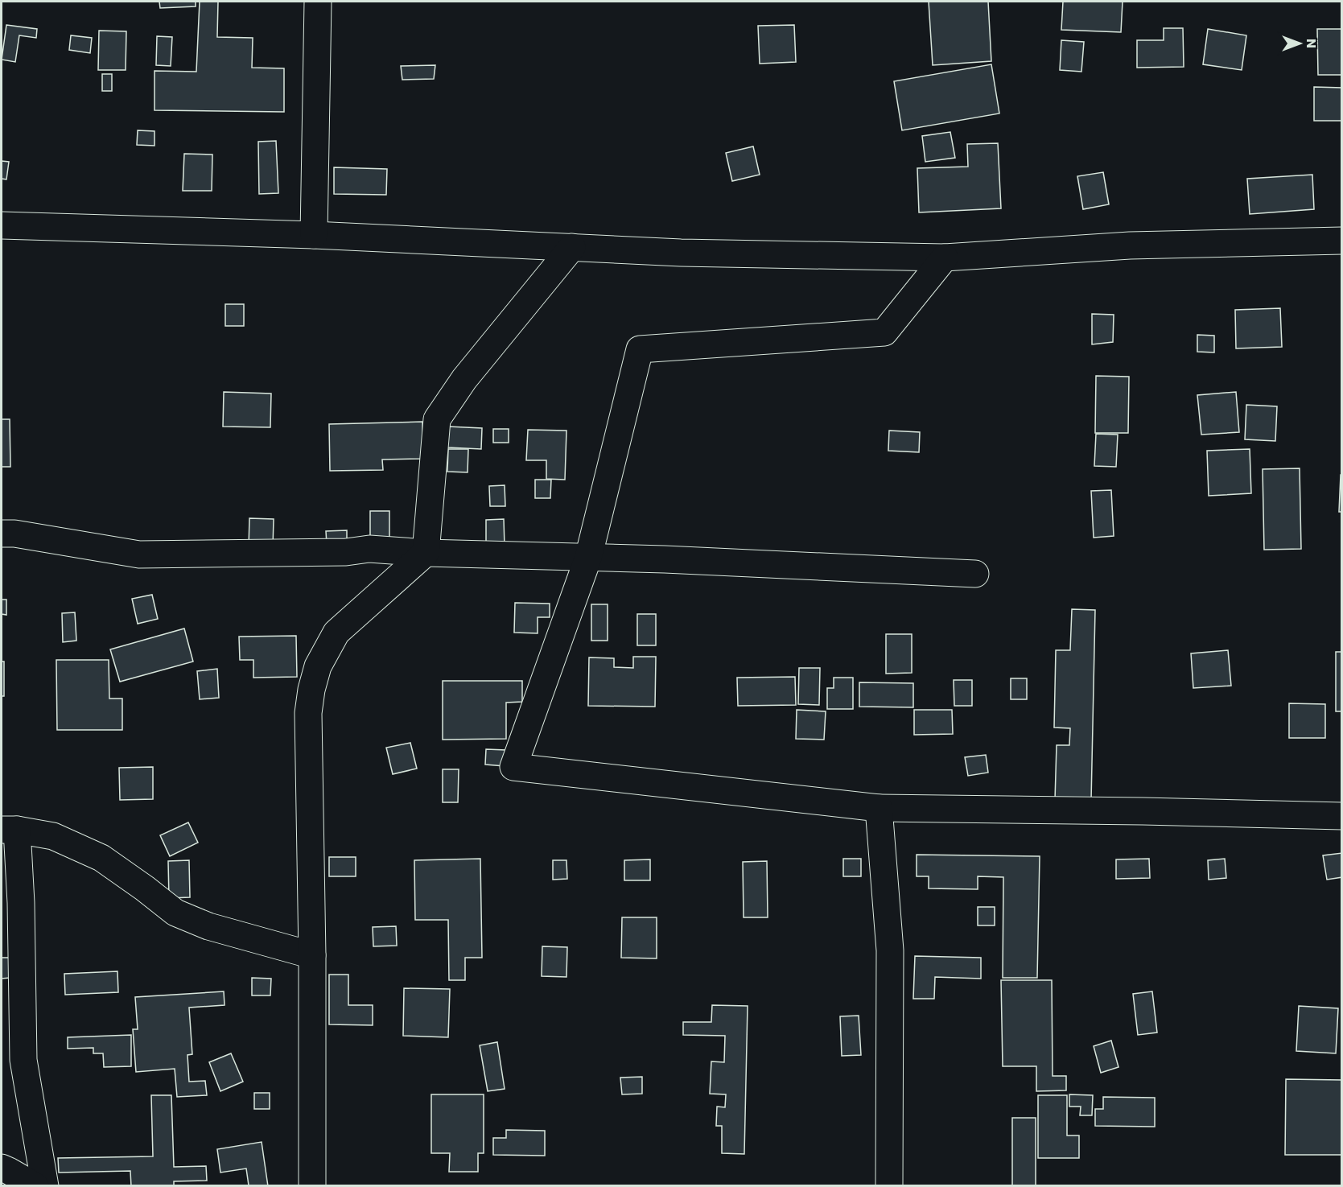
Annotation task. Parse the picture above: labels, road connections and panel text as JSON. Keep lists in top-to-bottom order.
{
  "north": "right"
}
